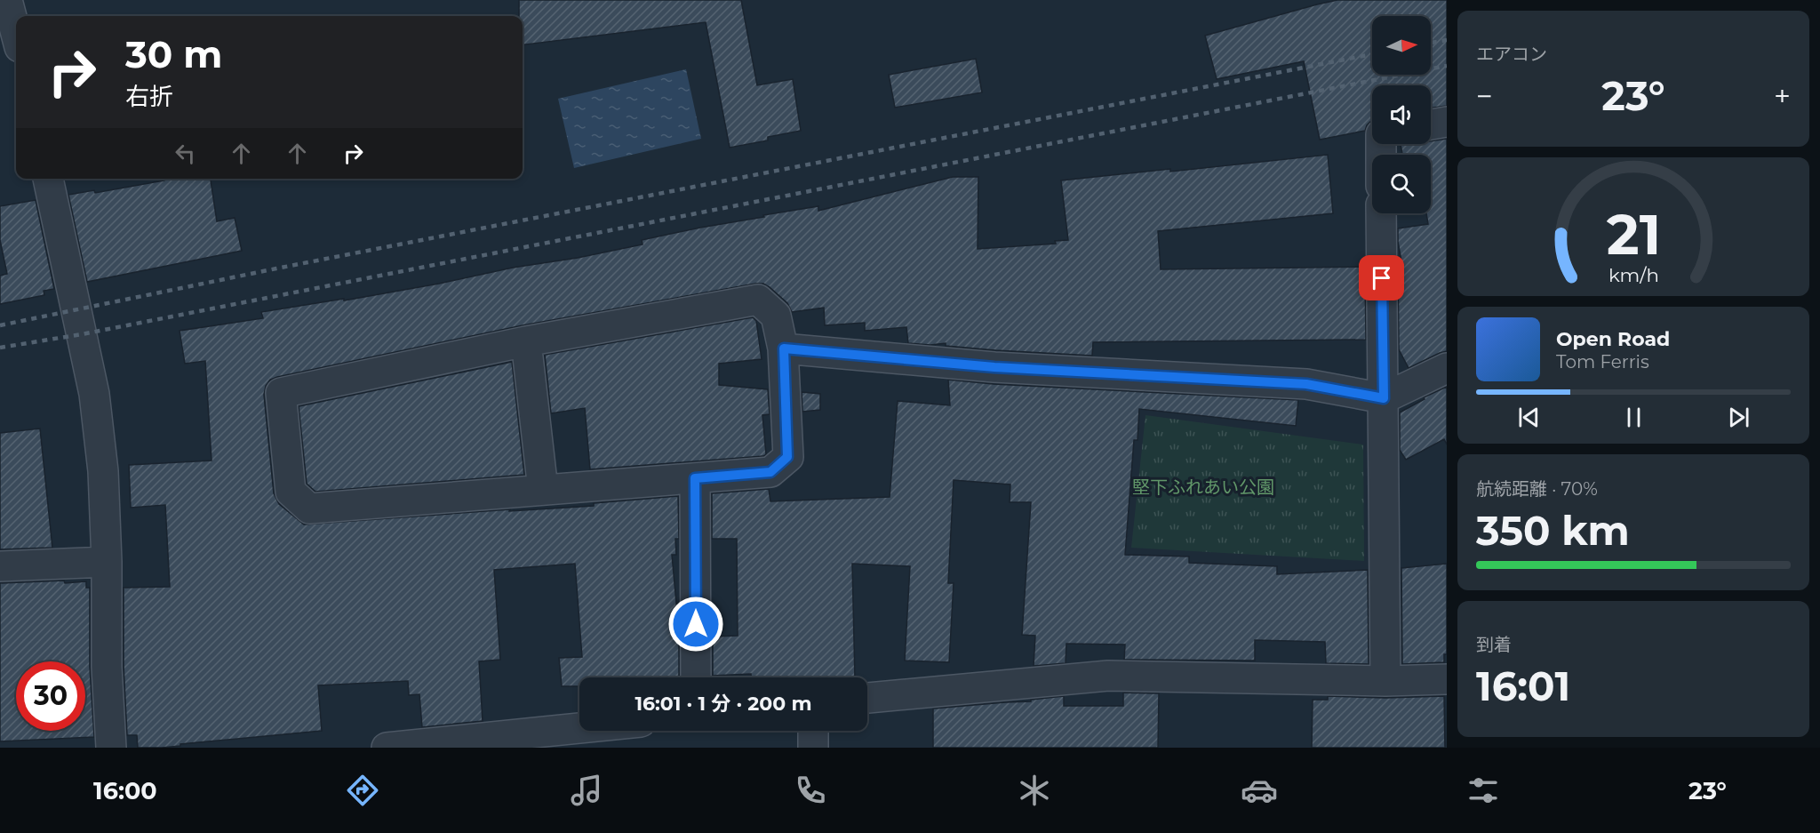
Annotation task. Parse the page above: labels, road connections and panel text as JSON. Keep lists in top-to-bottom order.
{
  "parks": ["堅下ふれあい公園"],
  "north": "right",
  "page": {
    "tile": [
      "エアコン",
      ["航続距離 · 70%", "350 km"],
      ["到着", "16:01"]
    ],
    "turn": ["30 m", "右折"],
    "heat": ["−", "23°", "+"],
    "song": ["Open Road", "Tom Ferris"],
    "limit": "30",
    "trip": "16:01 · 1 分 · 200 m",
    "tabs": ["16:00", "23°"],
    "gauge": ["21", "km/h"]
  }
}
